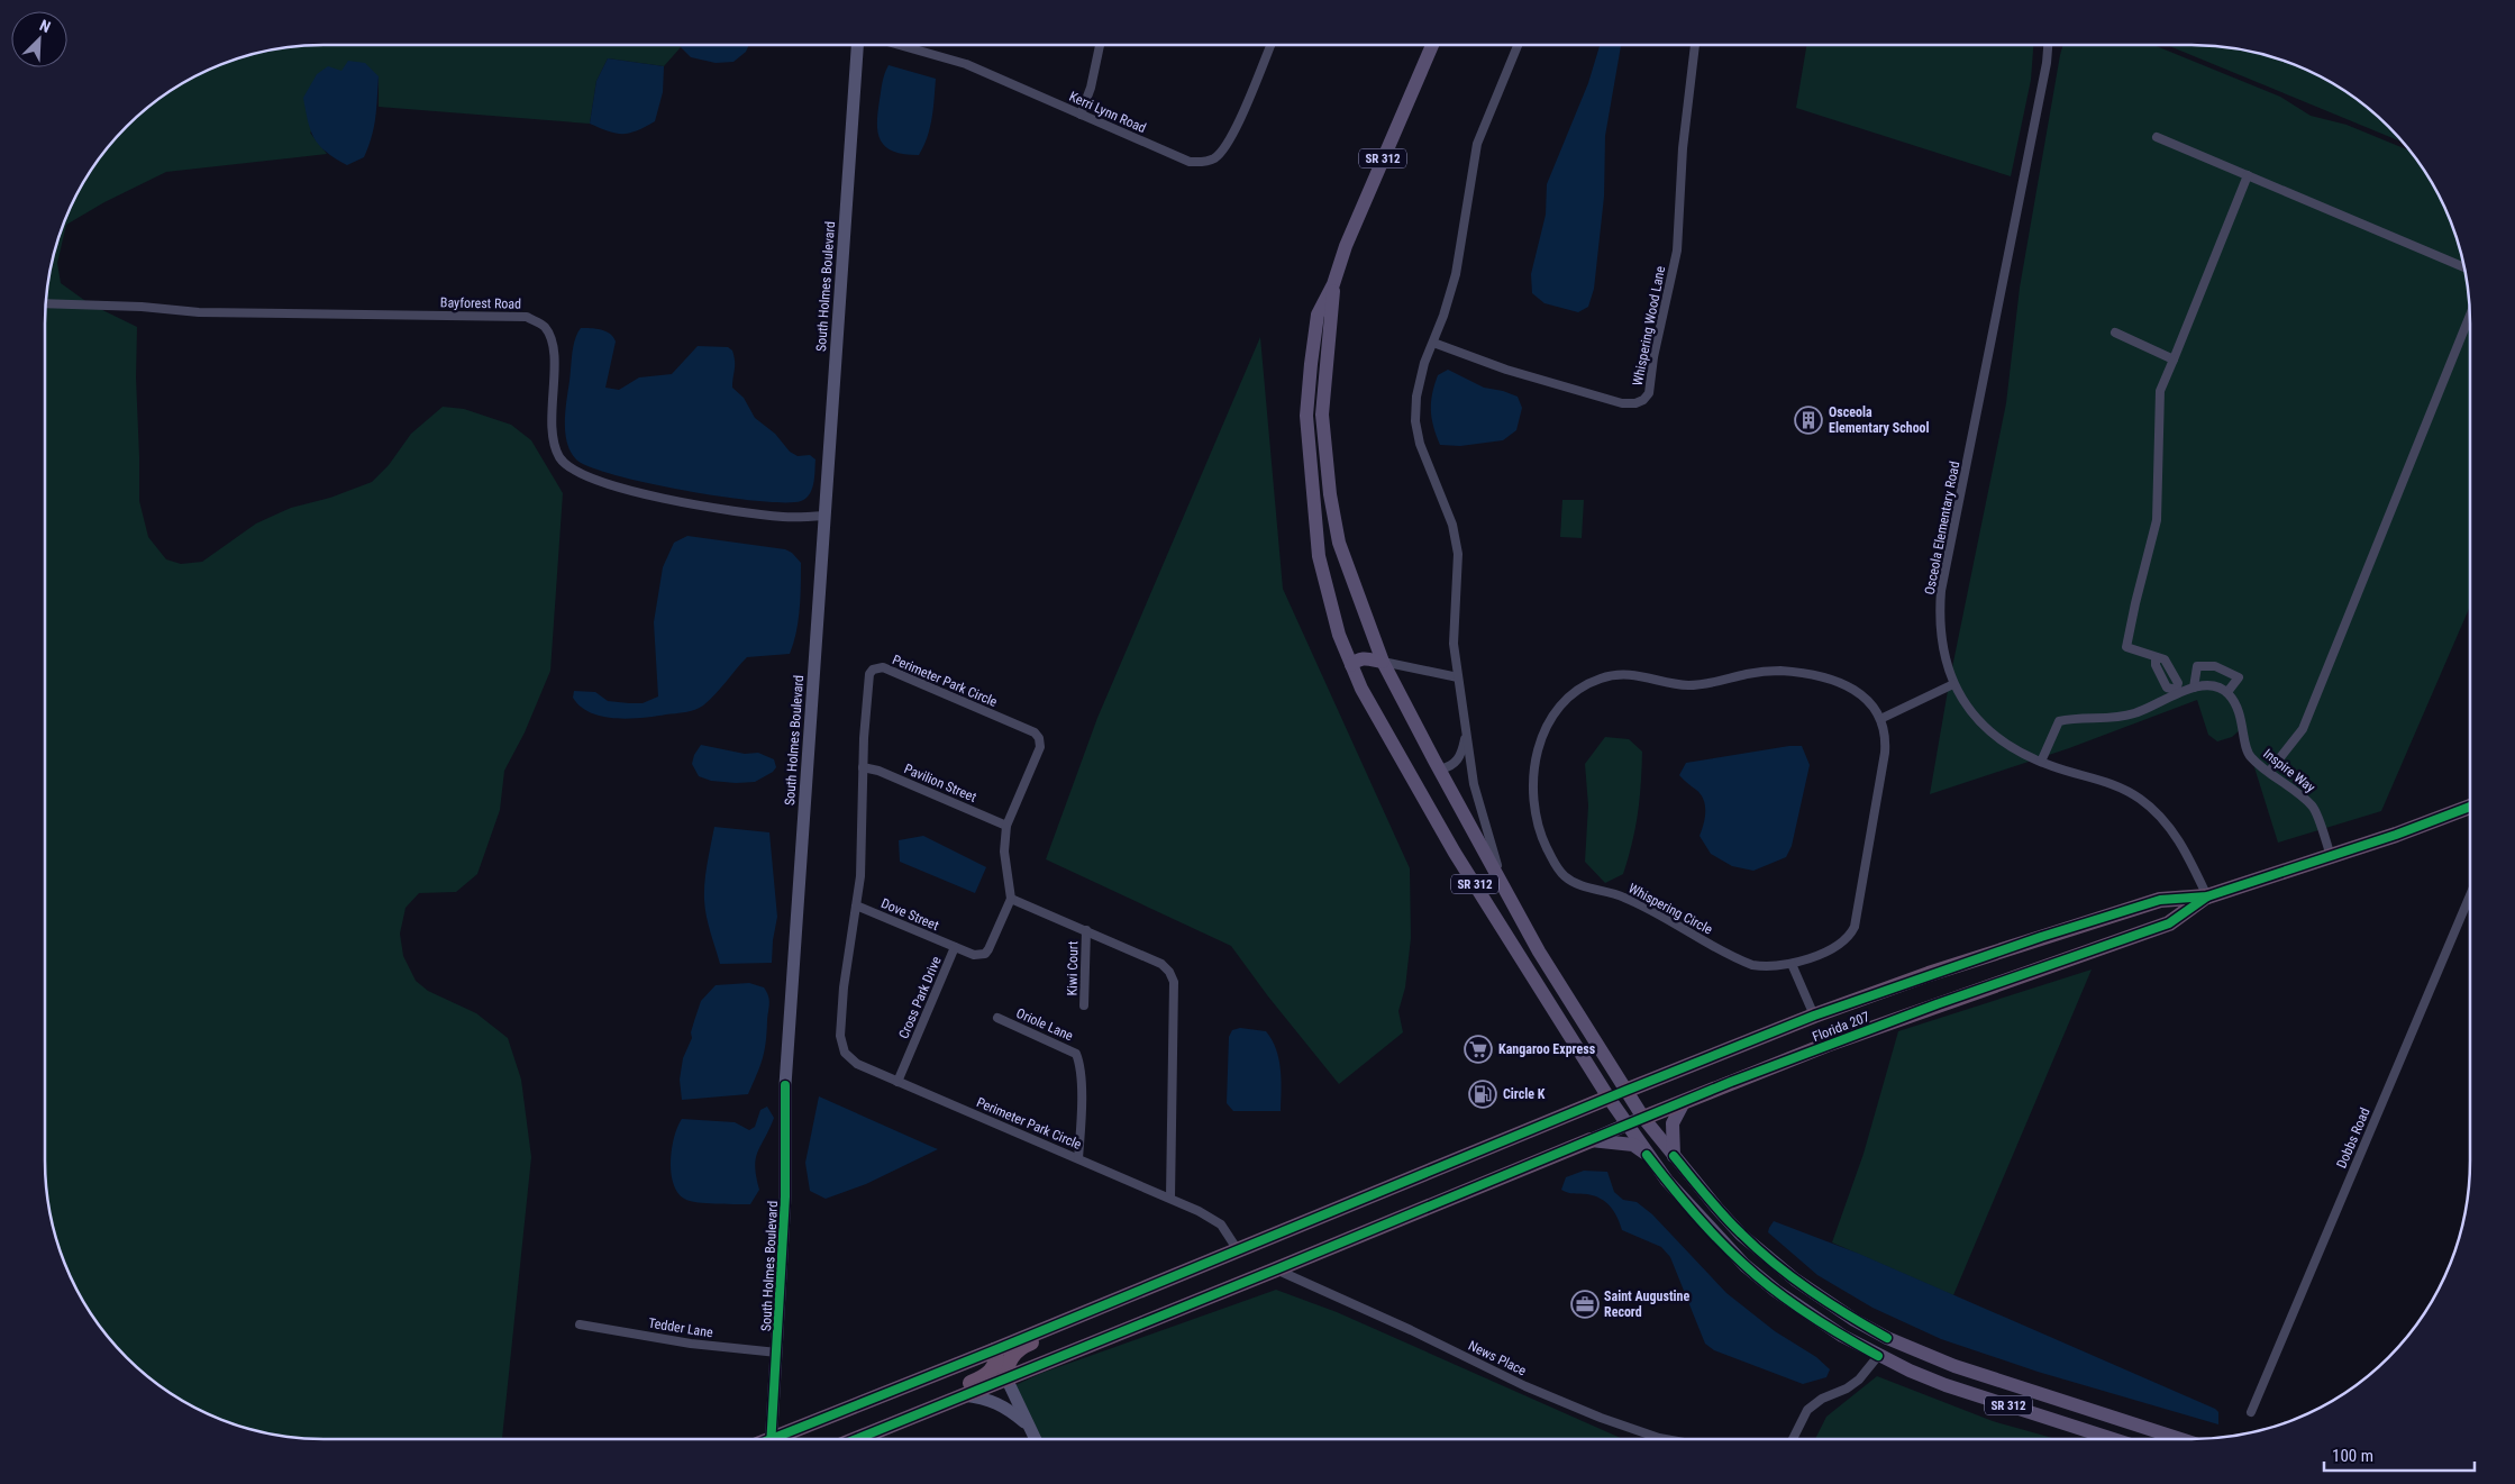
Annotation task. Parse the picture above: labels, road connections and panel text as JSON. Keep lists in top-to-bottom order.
{
  "streets": {
    "highway": ["Florida 207"],
    "main road": ["SR 312", "South Holmes Boulevard"],
    "street": [
      "Kerri Lynn Road",
      "Bayforest Road",
      "Whispering Wood Lane",
      "Osceola Elementary Road",
      "Perimeter Park Circle",
      "Inspire Way",
      "Pavilion Street",
      "Whispering Circle",
      "Dove Street",
      "Kiwi Court",
      "Cross Park Drive",
      "Oriole Lane",
      "Dobbs Road",
      "Tedder Lane",
      "News Place"
    ]
  },
  "crossings": [
    ["SR 312", "Florida 207"],
    ["South Holmes Boulevard", "Bayforest Road"],
    ["South Holmes Boulevard", "Tedder Lane"],
    ["Osceola Elementary Road", "Florida 207"],
    ["Perimeter Park Circle", "Pavilion Street"],
    ["Perimeter Park Circle", "Dove Street"],
    ["Perimeter Park Circle", "Cross Park Drive"],
    ["Perimeter Park Circle", "Oriole Lane"],
    ["Dove Street", "Cross Park Drive"]
  ],
  "places": {
    "building": ["Osceola Elementary School"],
    "supermarket": ["Kangaroo Express"],
    "fuel station": ["Circle K"],
    "office": ["Saint Augustine Record"]
  },
  "scale_bar": "100 m",
  "north": "top right"
}
